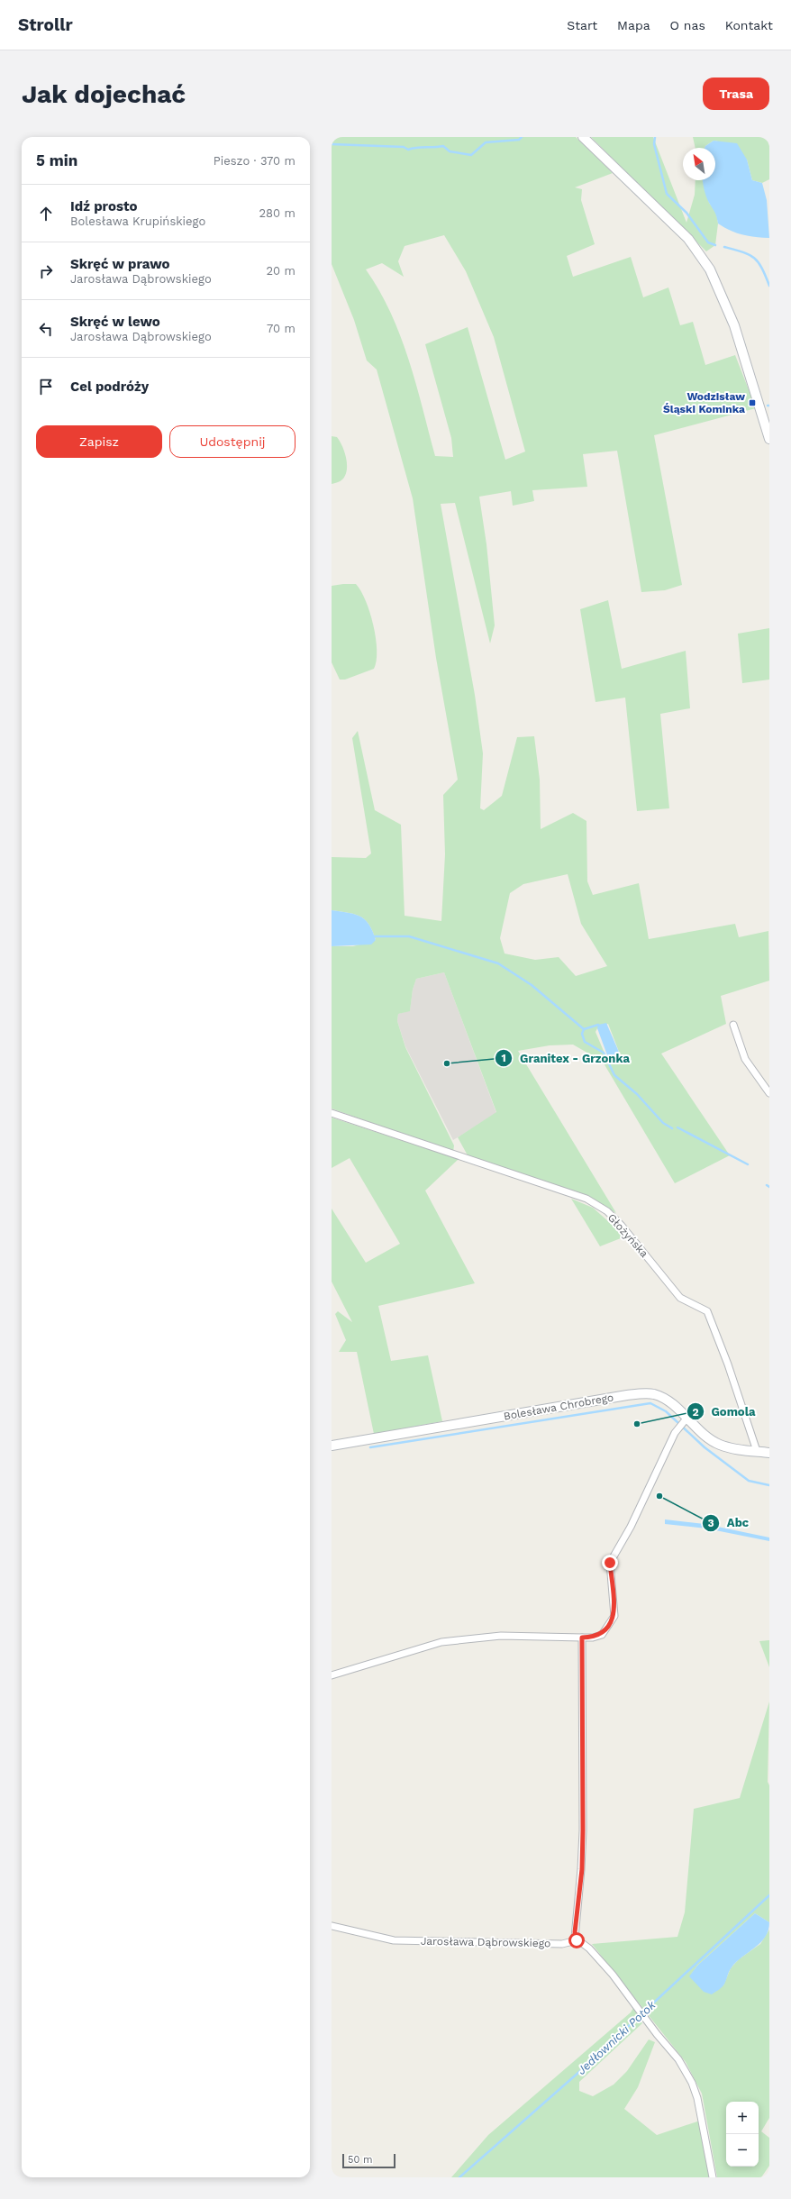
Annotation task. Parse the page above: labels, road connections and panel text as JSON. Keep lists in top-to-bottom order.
{
  "streets": {
    "street": ["Głożyńska", "Bolesława Chrobrego", "Jarosława Dąbrowskiego"]
  },
  "crossings": [
    ["Głożyńska", "Bolesława Chrobrego"]
  ],
  "water": ["Jedłownicki Potok"],
  "places": {
    "transit": ["Wodzisław Śląski Kominka"],
    "other": ["Granitex - Grzonka", "Gomola", "Abc"]
  },
  "scale_bar": "50 m",
  "north": "top left",
  "page": {
    "header": "Strollr",
    "nav": [
      "Start",
      "Mapa",
      "O nas",
      "Kontakt"
    ],
    "buttons": [
      "Trasa",
      ["Zapisz", "Udostępnij"]
    ],
    "title": "Jak dojechać",
    "heading": ["5 min", "Pieszo · 370 m"],
    "list": [
      ["Idź prosto", "Bolesława Krupińskiego", "280 m"],
      ["Skręć w prawo", "Jarosława Dąbrowskiego", "20 m"],
      ["Skręć w lewo", "Jarosława Dąbrowskiego", "70 m"],
      "Cel podróży"
    ],
    "map_buttons": ["+", "−"],
    "scale": "50 m"
  }
}
